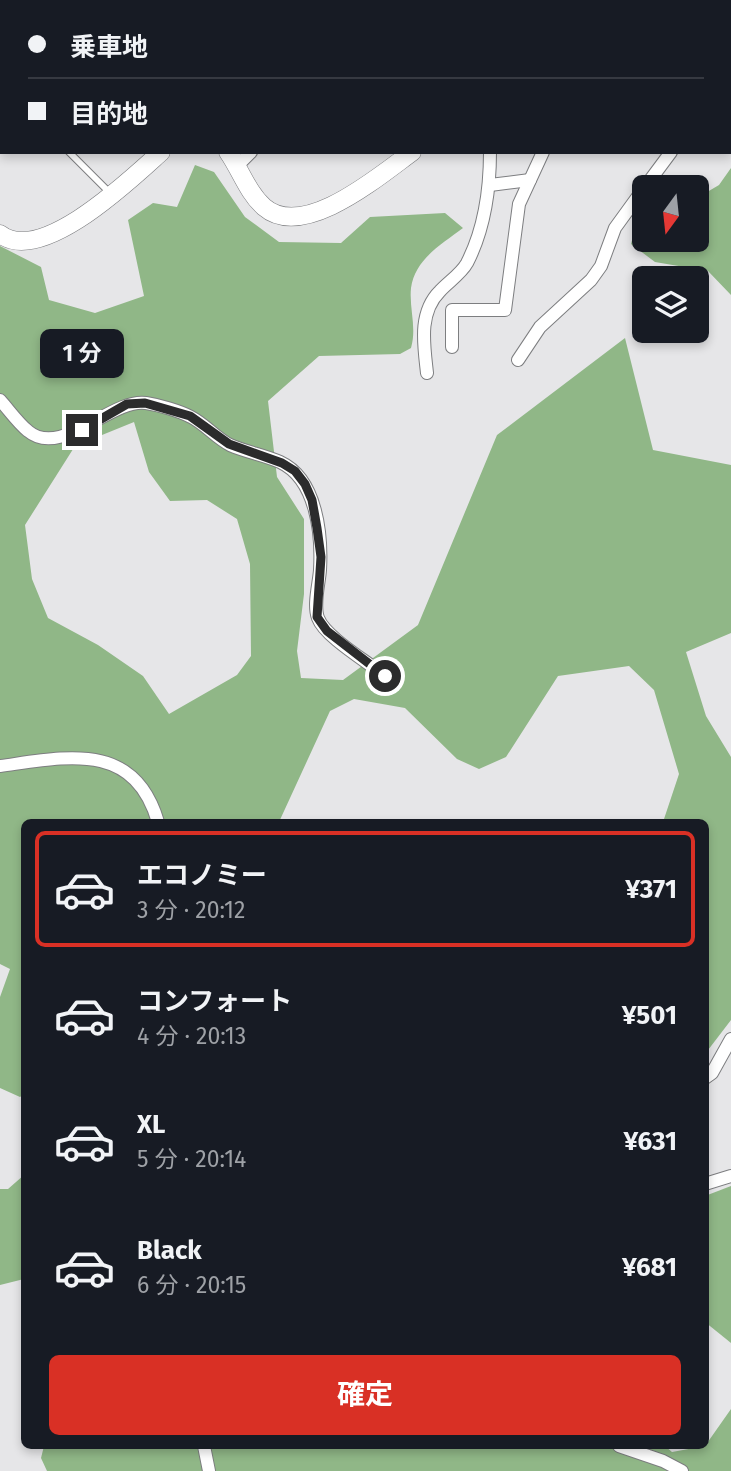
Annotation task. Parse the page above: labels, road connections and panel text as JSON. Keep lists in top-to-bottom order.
{
  "north": "bottom",
  "page": {
    "banner": ["乗車地", "目的地"],
    "bubble": "1 分",
    "list": [
      {
        "name": "エコノミー",
        "note": "3 分 · 20:12",
        "value": "¥371"
      },
      {
        "name": "コンフォート",
        "note": "4 分 · 20:13",
        "value": "¥501"
      },
      {
        "name": "XL",
        "note": "5 分 · 20:14",
        "value": "¥631"
      },
      {
        "name": "Black",
        "note": "6 分 · 20:15",
        "value": "¥681"
      }
    ],
    "buttons": "確定"
  }
}
